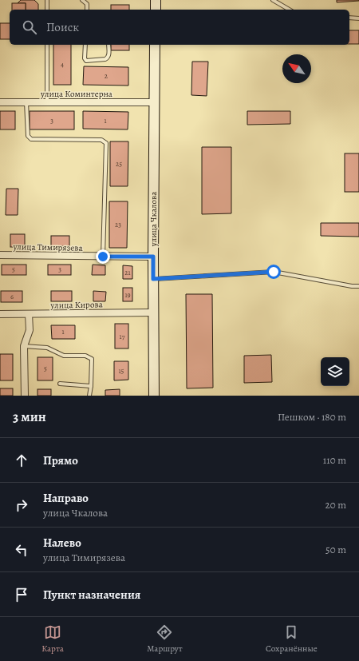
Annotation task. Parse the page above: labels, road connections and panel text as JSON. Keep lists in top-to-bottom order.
{
  "streets": {
    "main road": ["улица Чкалова"],
    "street": ["улица Коминтерна", "улица Тимирязева", "улица Кирова"]
  },
  "crossings": [
    ["улица Коминтерна", "улица Чкалова"],
    ["улица Чкалова", "улица Тимирязева"],
    ["улица Чкалова", "улица Кирова"]
  ],
  "house_numbers": [
    "4",
    "2",
    "3",
    "1",
    "25",
    "23",
    "5",
    "3",
    "21",
    "19",
    "6",
    "1",
    "17",
    "5",
    "15"
  ],
  "north": "top left",
  "page": {
    "search": "Поиск",
    "heading": ["3 мин", "Пешком · 180 m"],
    "list": [
      ["Прямо", "110 m"],
      ["Направо", "улица Чкалова", "20 m"],
      ["Налево", "улица Тимирязева", "50 m"],
      "Пункт назначения"
    ],
    "nav": ["Карта", "Маршрут", "Сохранённые"]
  }
}
